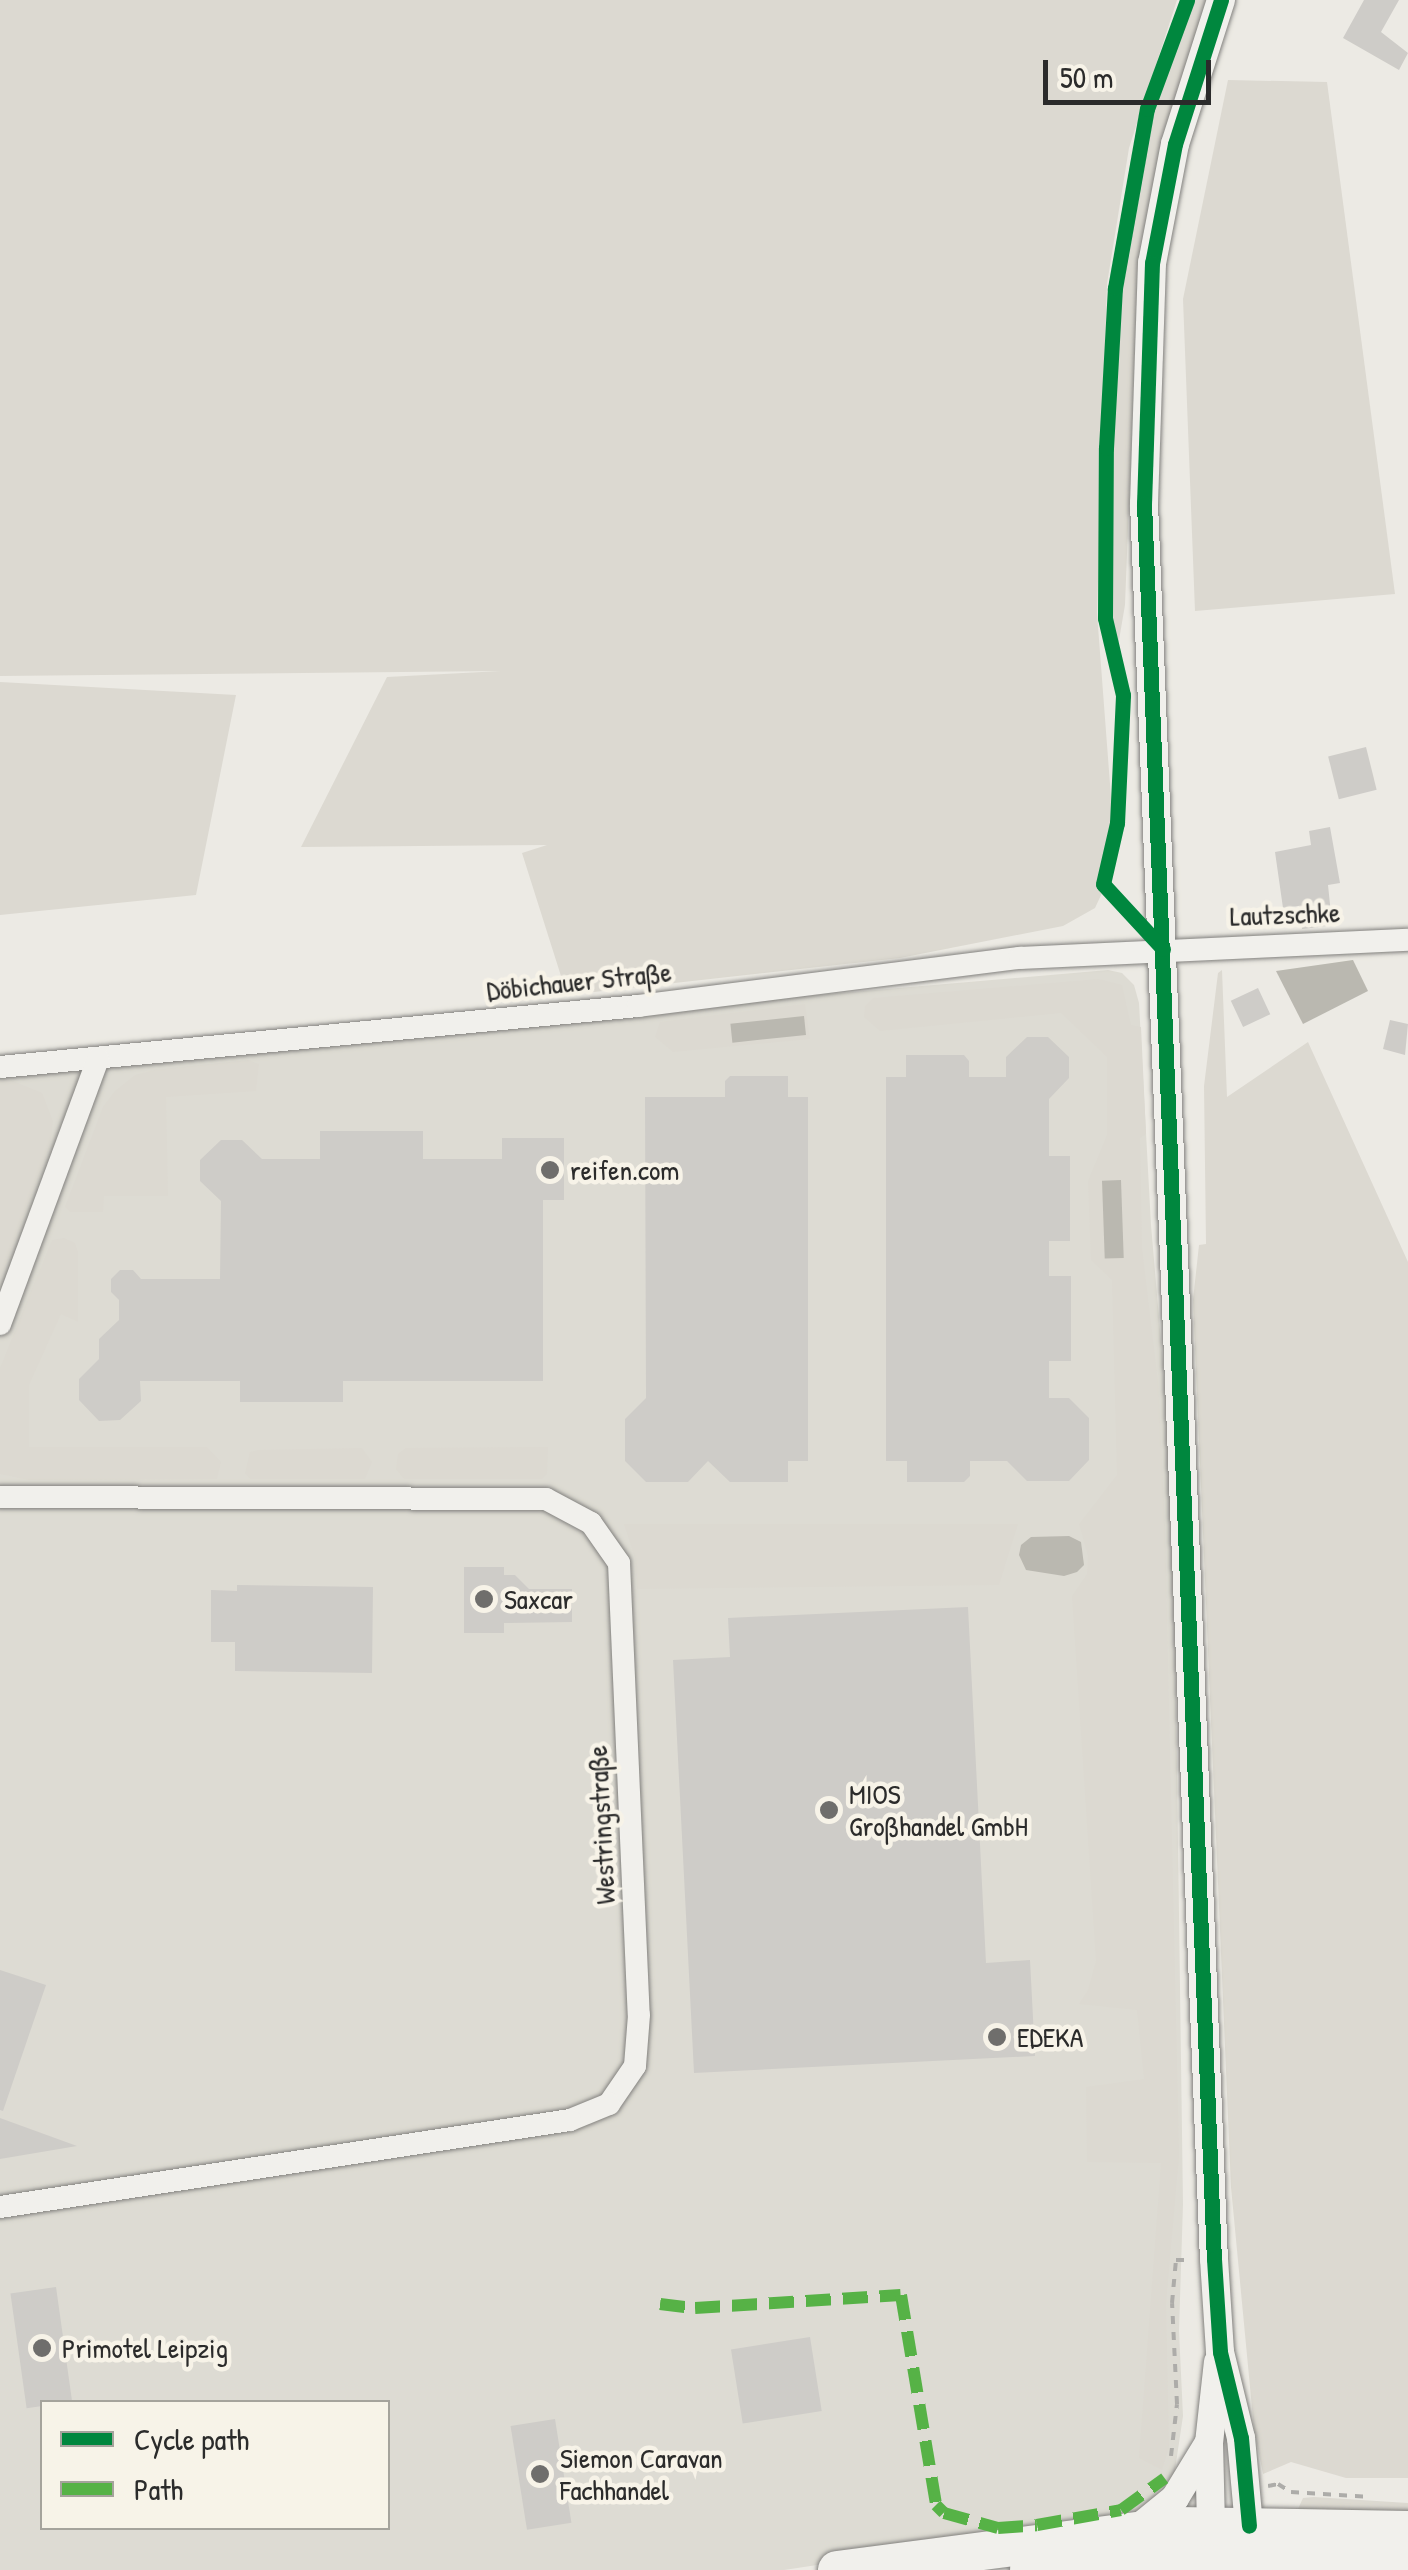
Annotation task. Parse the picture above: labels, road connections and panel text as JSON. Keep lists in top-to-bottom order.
{
  "streets": {
    "street": ["Lautzschke", "Döbichauer Straße", "Westringstraße"]
  },
  "crossings": [
    ["Lautzschke", "Döbichauer Straße"]
  ],
  "places": [
    "reifen.com",
    "Saxcar",
    "MIOS Großhandel GmbH",
    "EDEKA",
    "Primotel Leipzig",
    "Siemon Caravan Fachhandel"
  ],
  "legend": ["Cycle path", "Path"],
  "scale_bar": "50 m"
}
